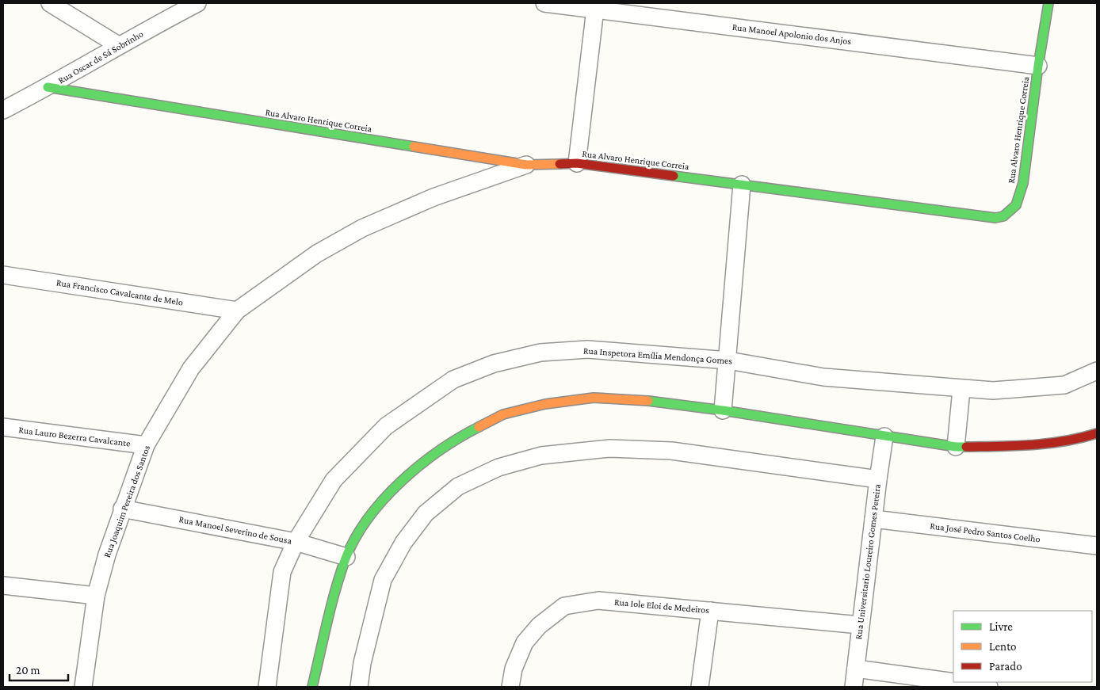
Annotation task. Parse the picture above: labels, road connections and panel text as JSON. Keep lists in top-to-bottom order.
{
  "streets": {
    "street": [
      "Rua Manoel Apolonio dos Anjos",
      "Rua Oscar de Sá Sobrinho",
      "Rua Alvaro Henrique Correia",
      "Rua Francisco Cavalcante de Melo",
      "Rua Inspetora Emília Mendonça Gomes",
      "Rua Lauro Bezerra Cavalcante",
      "Rua Joaquim Pereira dos Santos",
      "Rua Manoel Severino de Sousa",
      "Rua José Pedro Santos Coelho",
      "Rua Universitario Loureiro Gomes Pereira",
      "Rua Iole Eloi de Medeiros"
    ]
  },
  "crossings": [
    ["Rua Manoel Apolonio dos Anjos", "Rua Alvaro Henrique Correia"],
    ["Rua Oscar de Sá Sobrinho", "Rua Alvaro Henrique Correia"],
    ["Rua Alvaro Henrique Correia", "Rua Joaquim Pereira dos Santos"],
    ["Rua Francisco Cavalcante de Melo", "Rua Joaquim Pereira dos Santos"],
    ["Rua Inspetora Emília Mendonça Gomes", "Rua Manoel Severino de Sousa"],
    ["Rua Lauro Bezerra Cavalcante", "Rua Joaquim Pereira dos Santos"],
    ["Rua Joaquim Pereira dos Santos", "Rua Manoel Severino de Sousa"],
    ["Rua José Pedro Santos Coelho", "Rua Universitario Loureiro Gomes Pereira"],
    ["Rua Universitario Loureiro Gomes Pereira", "Rua Iole Eloi de Medeiros"]
  ],
  "legend": ["Livre", "Lento", "Parado"],
  "scale_bar": "20 m"
}
